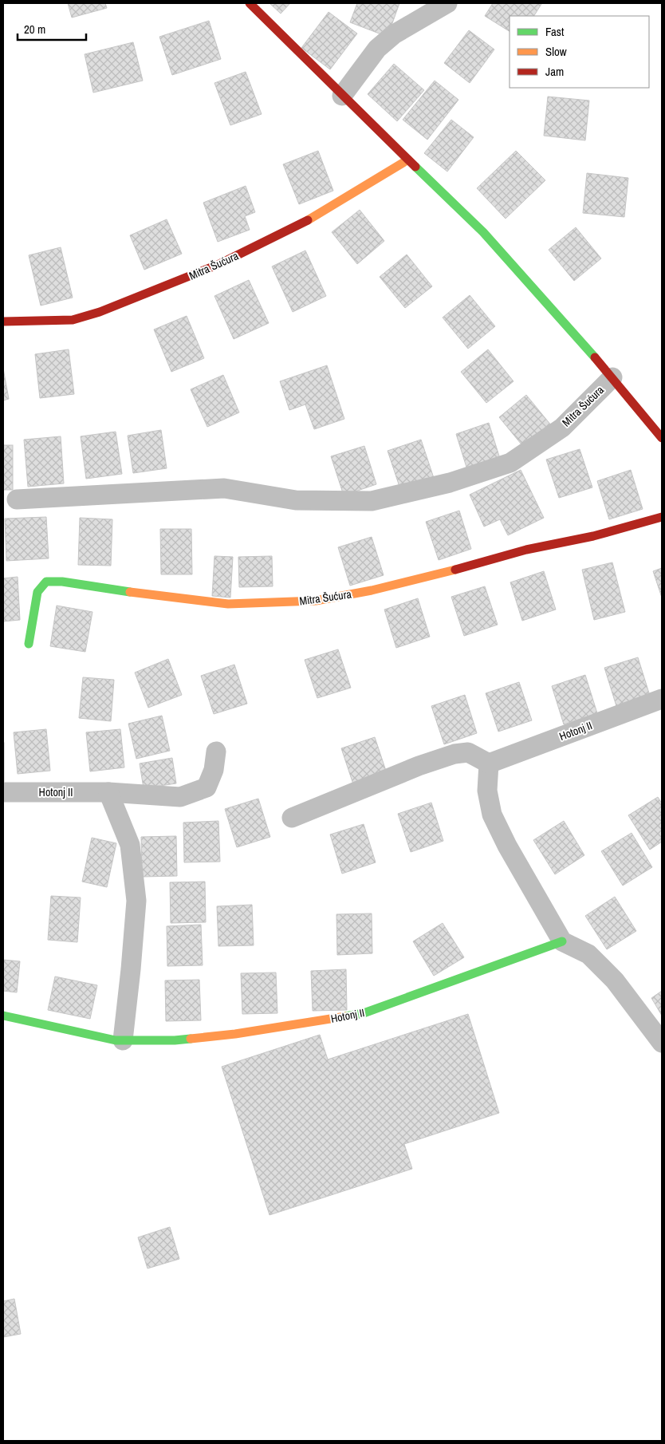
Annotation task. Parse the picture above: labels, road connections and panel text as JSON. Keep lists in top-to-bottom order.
{
  "streets": {
    "street": ["Mitra Šućura", "Hotonj II"]
  },
  "legend": ["Fast", "Slow", "Jam"],
  "scale_bar": "20 m"
}
